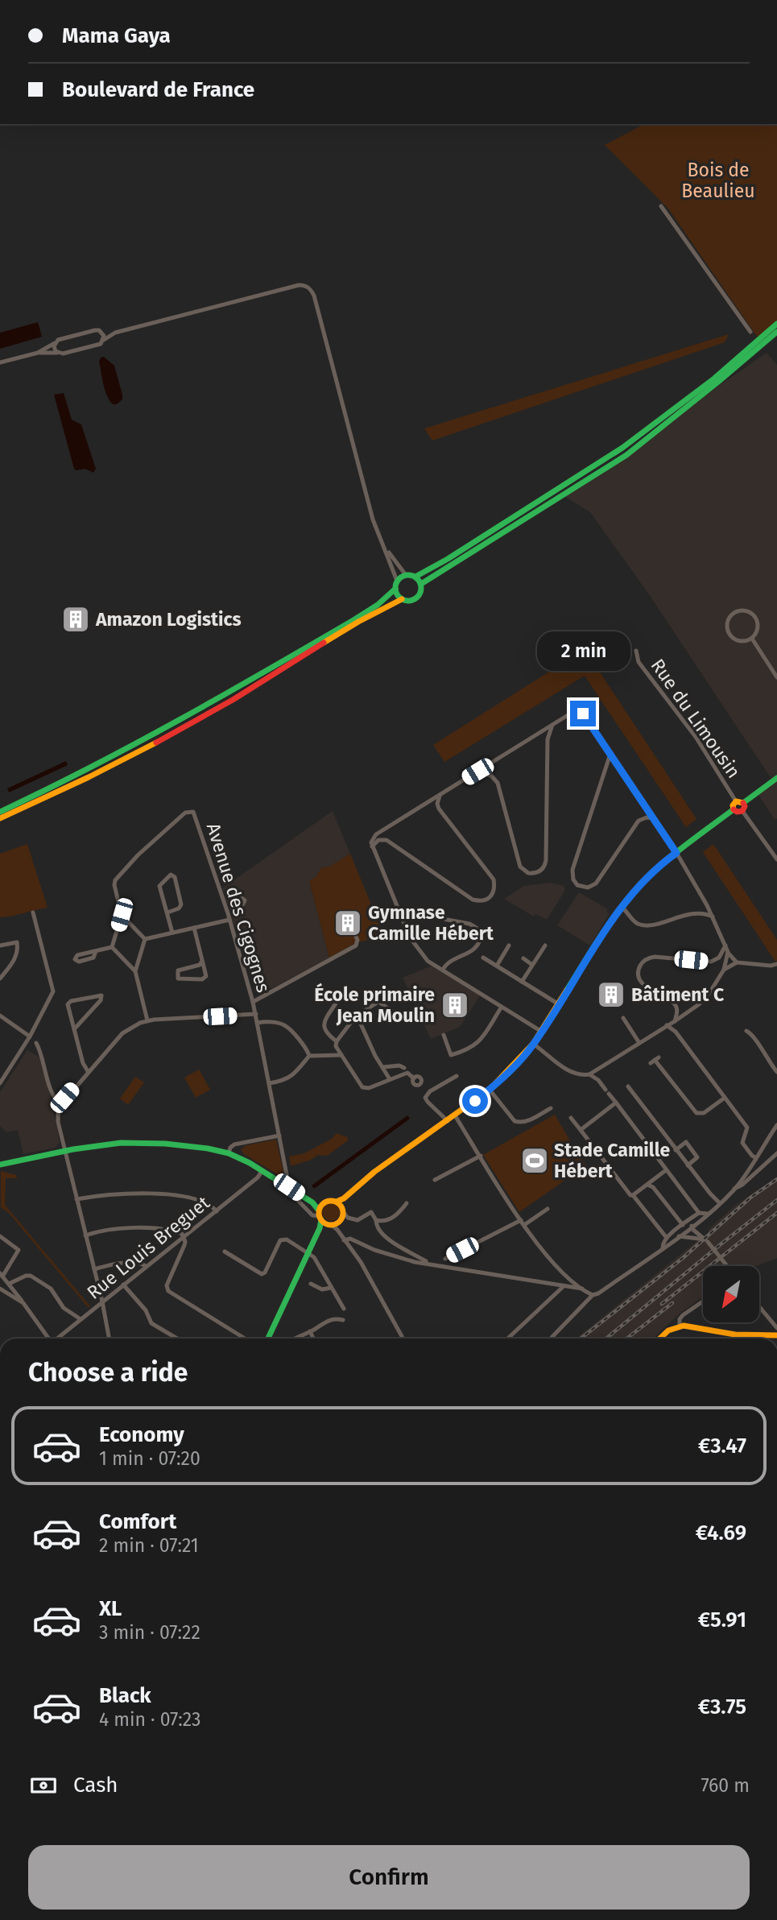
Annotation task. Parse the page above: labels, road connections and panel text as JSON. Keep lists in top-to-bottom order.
{
  "streets": {
    "street": ["Rue du Limousin", "Avenue des Cigognes", "Rue Louis Breguet"]
  },
  "parks": ["Bois de Beaulieu"],
  "places": {
    "building": [
      "Amazon Logistics",
      "Gymnase Camille Hébert",
      "Bâtiment C",
      "École primaire Jean Moulin"
    ],
    "sports": ["Stade Camille Hébert"]
  },
  "north": "bottom left",
  "page": {
    "banner": ["Mama Gaya", "Boulevard de France"],
    "bubble": "2 min",
    "heading": "Choose a ride",
    "list": [
      {
        "name": "Economy",
        "note": "1 min · 07:20",
        "value": "€3.47"
      },
      {
        "name": "Comfort",
        "note": "2 min · 07:21",
        "value": "€4.69"
      },
      {
        "name": "XL",
        "note": "3 min · 07:22",
        "value": "€5.91"
      },
      {
        "name": "Black",
        "note": "4 min · 07:23",
        "value": "€3.75"
      }
    ],
    "pay": ["Cash", "760 m"],
    "buttons": "Confirm"
  }
}
